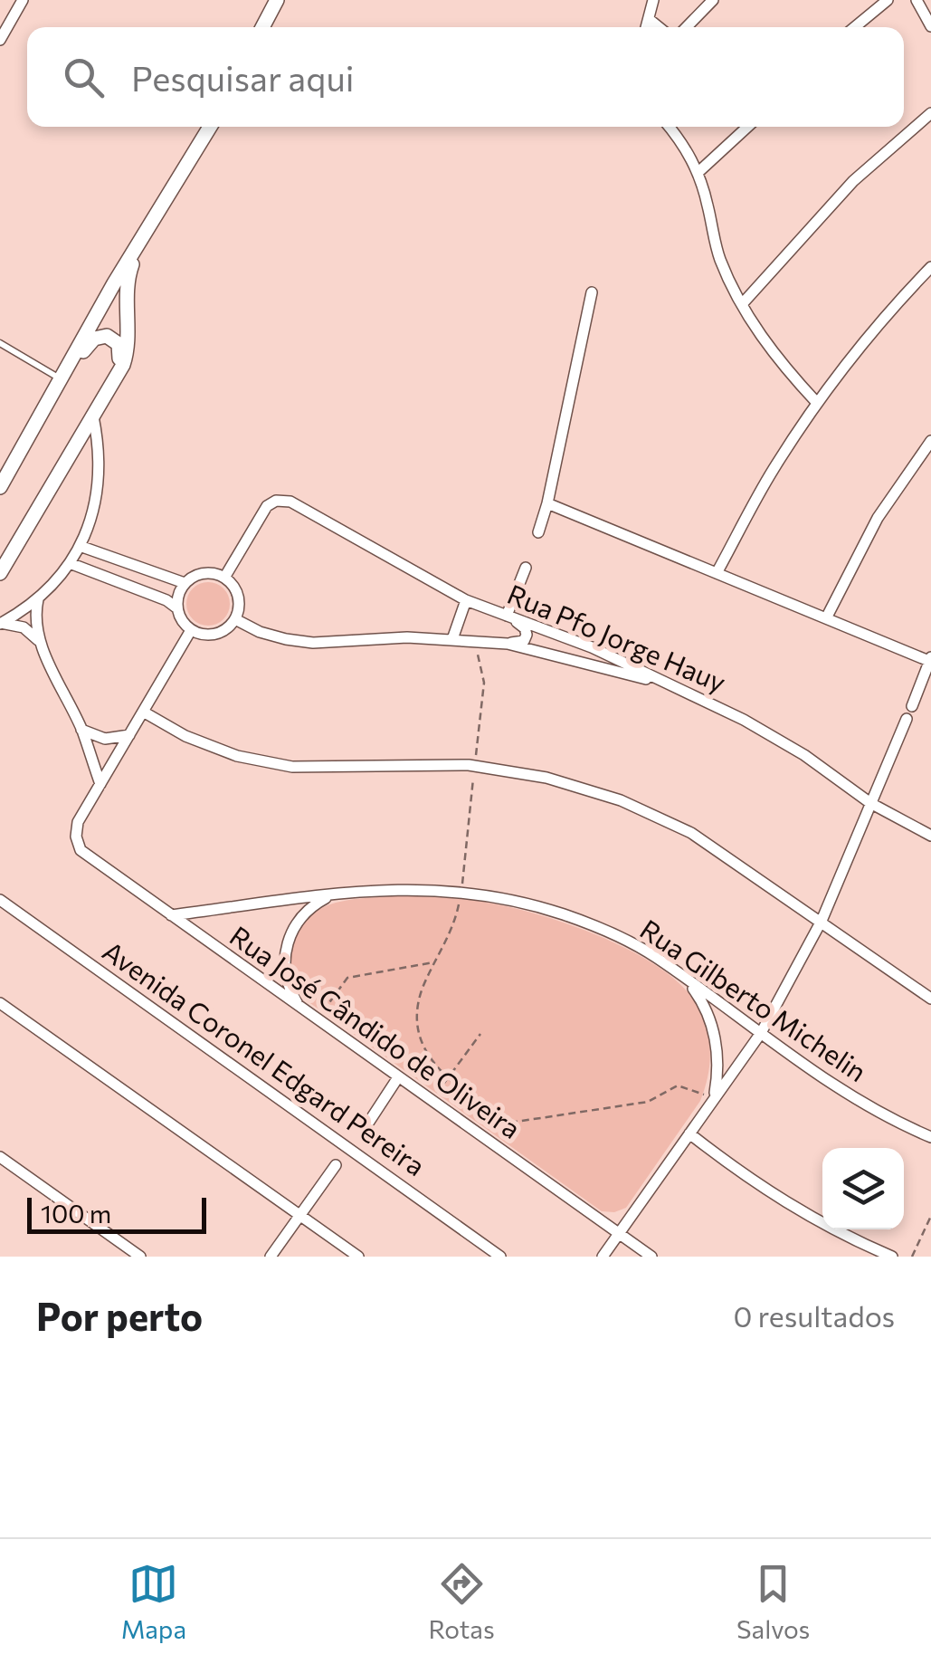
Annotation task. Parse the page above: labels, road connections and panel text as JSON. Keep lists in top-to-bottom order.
{
  "streets": {
    "street": [
      "Rua Pfo Jorge Hauy",
      "Rua Gilberto Michelin",
      "Rua José Cândido de Oliveira",
      "Avenida Coronel Edgard Pereira"
    ]
  },
  "crossings": [
    ["Rua Gilberto Michelin", "Rua José Cândido de Oliveira"]
  ],
  "scale_bar": "100 m",
  "page": {
    "search": "Pesquisar aqui",
    "scale": "100 m",
    "heading": ["Por perto", "0 resultados"],
    "nav": ["Mapa", "Rotas", "Salvos"]
  }
}
